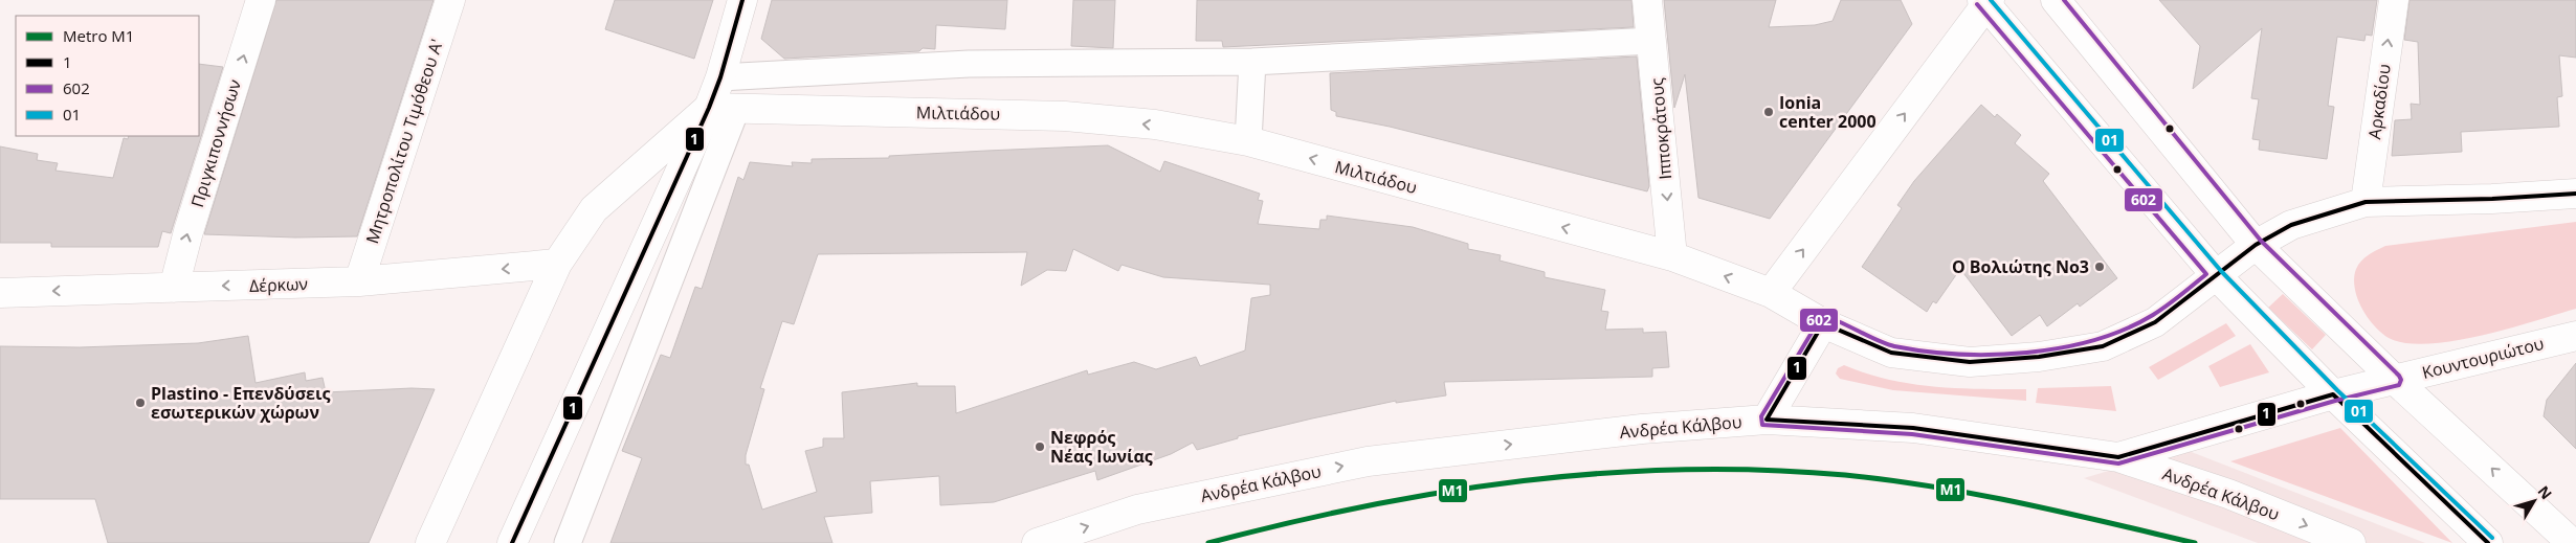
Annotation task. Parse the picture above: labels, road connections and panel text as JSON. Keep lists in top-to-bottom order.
{
  "streets": {
    "street": [
      "Αρκαδίου",
      "Μιλτιάδου",
      "Ιπποκράτους",
      "Μητροπολίτου Τιμόθεου Α'",
      "Πριγκιποννήσων",
      "Δέρκων",
      "Κουντουριώτου",
      "Ανδρέα Κάλβου"
    ]
  },
  "crossings": [
    ["Μιλτιάδου", "Ιπποκράτους"],
    ["Μητροπολίτου Τιμόθεου Α'", "Δέρκων"],
    ["Πριγκιποννήσων", "Δέρκων"],
    ["Κουντουριώτου", "Ανδρέα Κάλβου"]
  ],
  "one_way": [
    "Αρκαδίου",
    "Ιπποκράτους",
    "Πριγκιποννήσων",
    "Δέρκων",
    "Ανδρέα Κάλβου"
  ],
  "places": [
    "Ionia center 2000",
    "Ο Βολιώτης Νο3",
    "Plastino - Επενδύσεις εσωτερικών χώρων",
    "Νεφρός Νέας Ιωνίας"
  ],
  "lines": [
    "transit line 1",
    "transit line 602",
    "transit line 01",
    "metro line Μ1"
  ],
  "legend": [
    "Metro Μ1",
    "1",
    "602",
    "01"
  ],
  "north": "top right"
}
